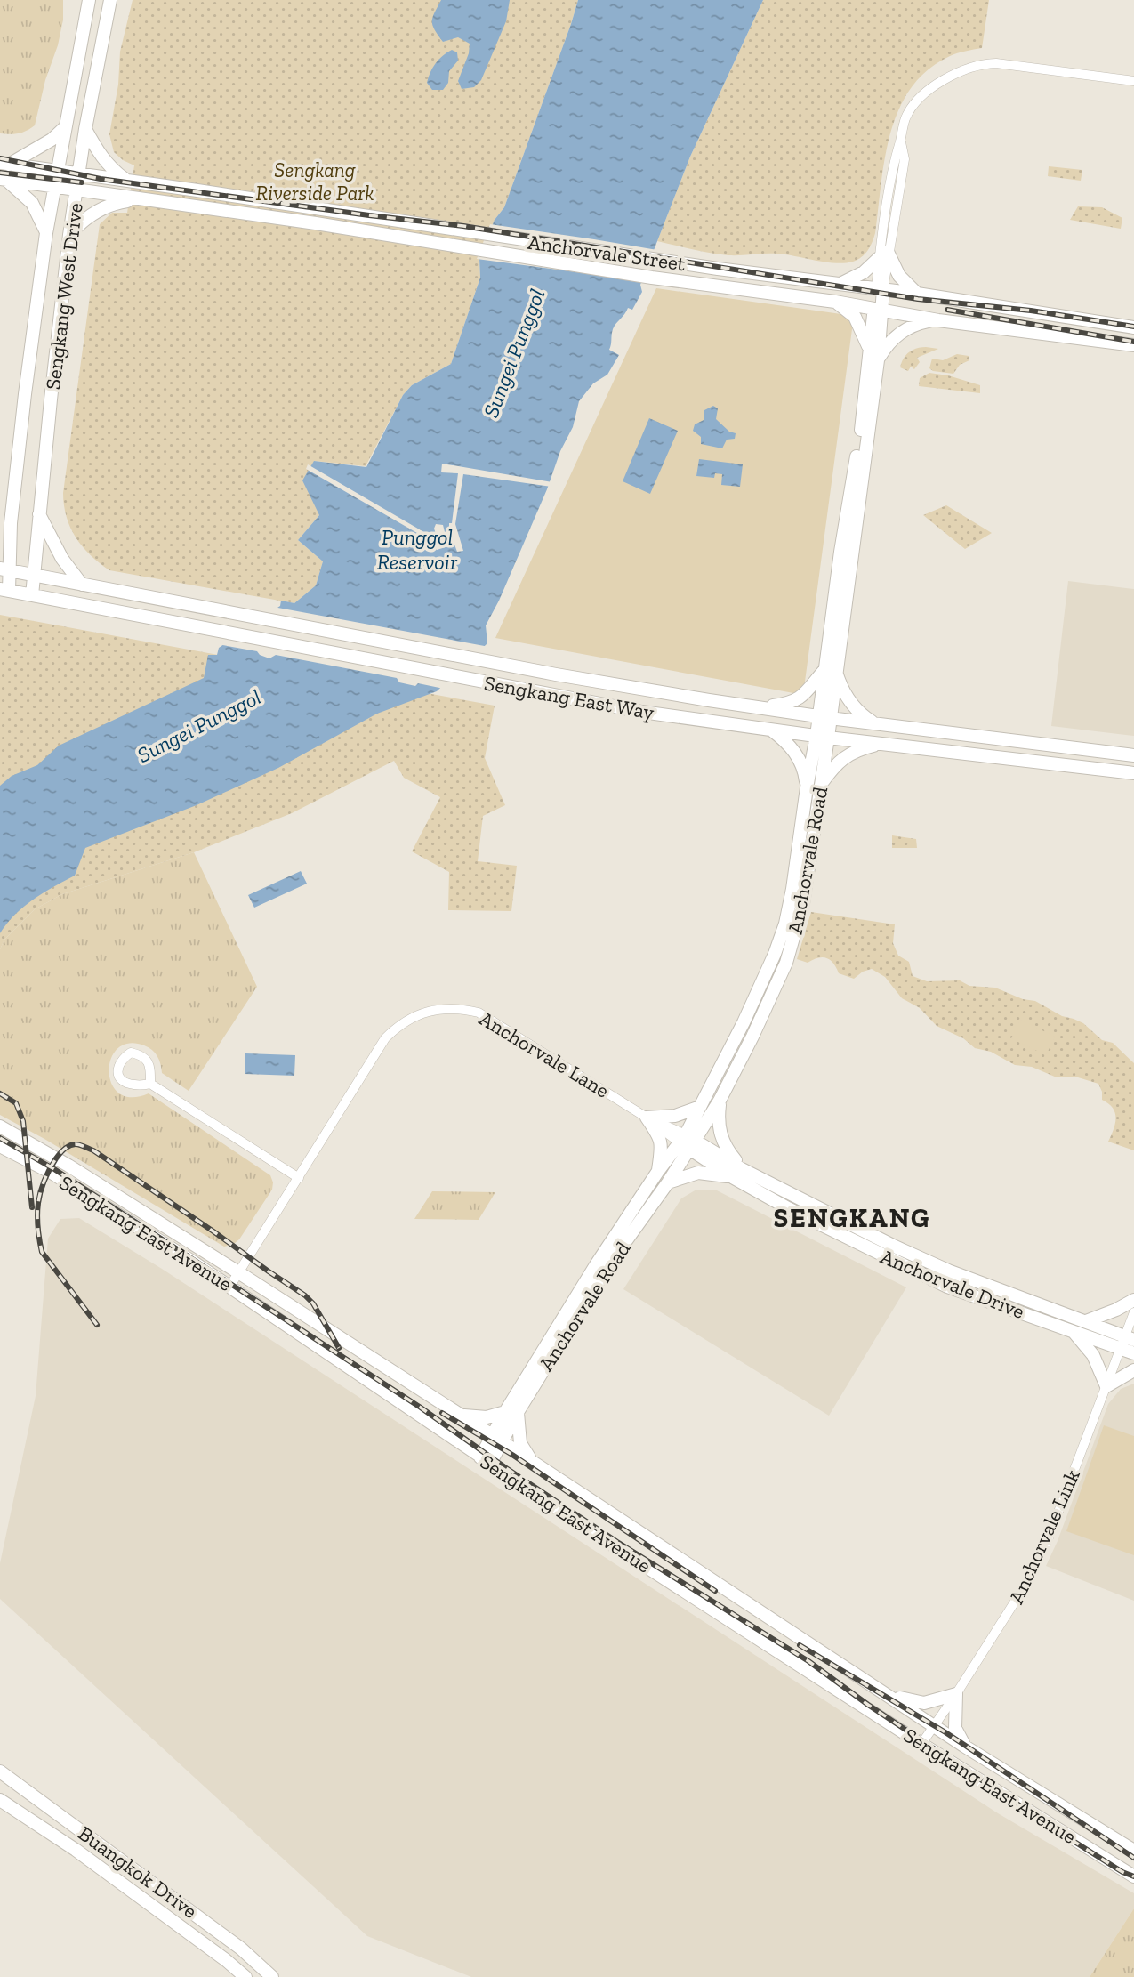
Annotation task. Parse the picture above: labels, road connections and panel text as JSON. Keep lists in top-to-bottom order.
{
  "streets": {
    "main road": [
      "Anchorvale Street",
      "Sengkang West Drive",
      "Sengkang East Way",
      "Anchorvale Road",
      "Sengkang East Avenue",
      "Anchorvale Drive",
      "Buangkok Drive"
    ],
    "street": ["Anchorvale Lane", "Anchorvale Link"]
  },
  "crossings": [
    ["Anchorvale Street", "Sengkang West Drive"],
    ["Anchorvale Street", "Anchorvale Road"],
    ["Sengkang West Drive", "Sengkang East Way"],
    ["Sengkang East Way", "Anchorvale Road"],
    ["Anchorvale Road", "Anchorvale Lane"],
    ["Anchorvale Road", "Sengkang East Avenue"],
    ["Anchorvale Road", "Anchorvale Drive"],
    ["Anchorvale Lane", "Sengkang East Avenue"],
    ["Anchorvale Lane", "Anchorvale Drive"],
    ["Sengkang East Avenue", "Anchorvale Link"],
    ["Anchorvale Drive", "Anchorvale Link"]
  ],
  "districts": ["SENGKANG"],
  "water": ["Sungei Punggol", "Punggol Reservoir"],
  "parks": ["Sengkang Riverside Park"]
}
